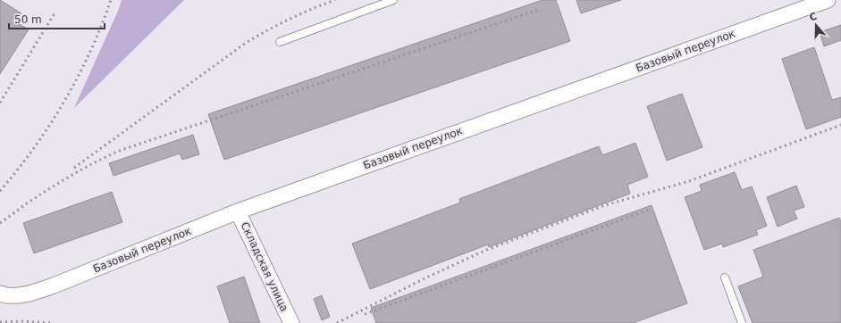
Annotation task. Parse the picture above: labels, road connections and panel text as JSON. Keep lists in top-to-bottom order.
{
  "streets": {
    "street": ["Базовый переулок", "Складская улица"]
  },
  "crossings": [
    ["Базовый переулок", "Складская улица"]
  ],
  "scale_bar": "50 m",
  "north": "top"
}
